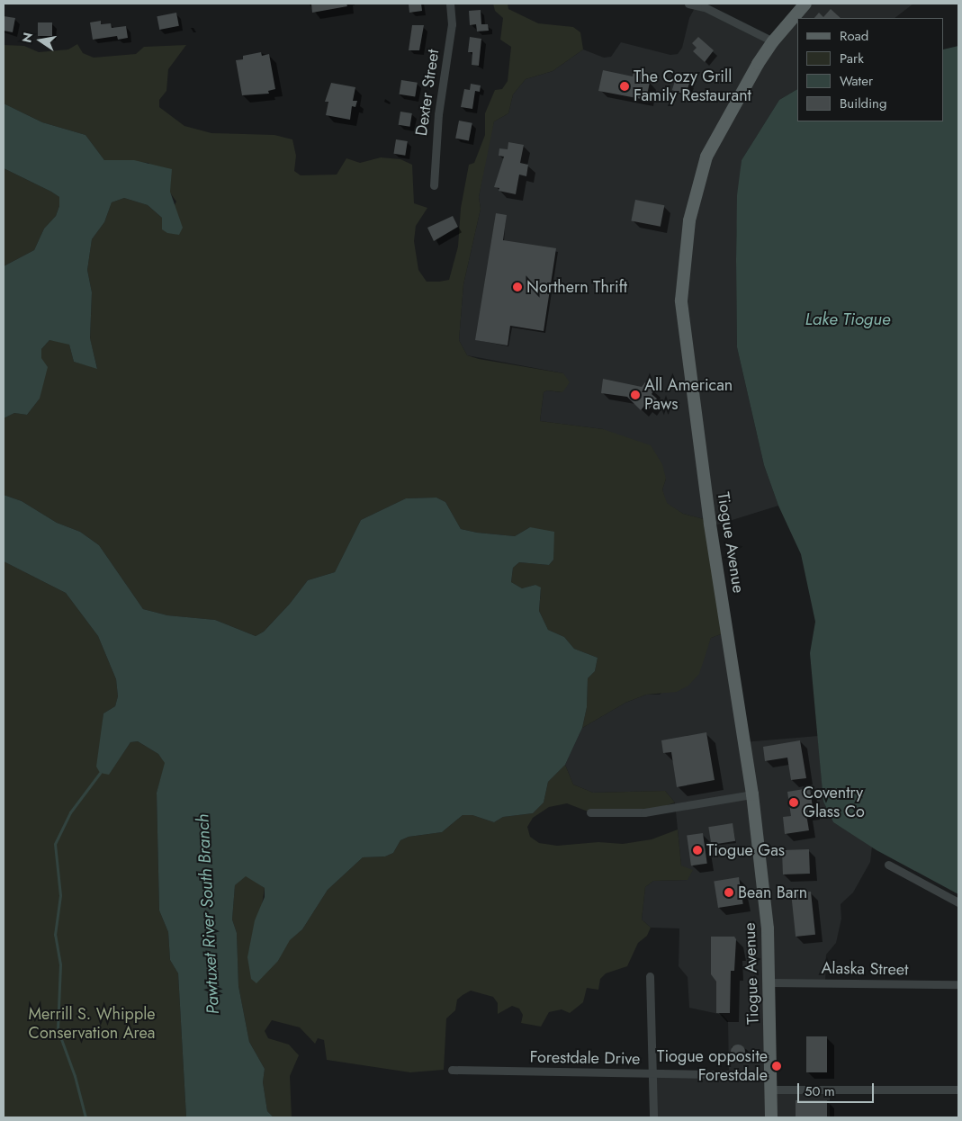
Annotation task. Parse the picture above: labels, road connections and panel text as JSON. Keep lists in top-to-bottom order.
{
  "streets": {
    "main road": ["Tiogue Avenue"],
    "street": ["Dexter Street", "Alaska Street", "Forestdale Drive"]
  },
  "crossings": [
    ["Tiogue Avenue", "Alaska Street"],
    ["Tiogue Avenue", "Forestdale Drive"]
  ],
  "water": ["Lake Tiogue", "Pawtuxet River South Branch"],
  "parks": ["Merrill S. Whipple Conservation Area"],
  "places": [
    "The Cozy Grill Family Restaurant",
    "Northern Thrift",
    "All American Paws",
    "Coventry Glass Co",
    "Tiogue Gas",
    "Bean Barn",
    "Tiogue opposite Forestdale"
  ],
  "legend": [
    "Road",
    "Park",
    "Water",
    "Building"
  ],
  "scale_bar": "50 m",
  "north": "left"
}
